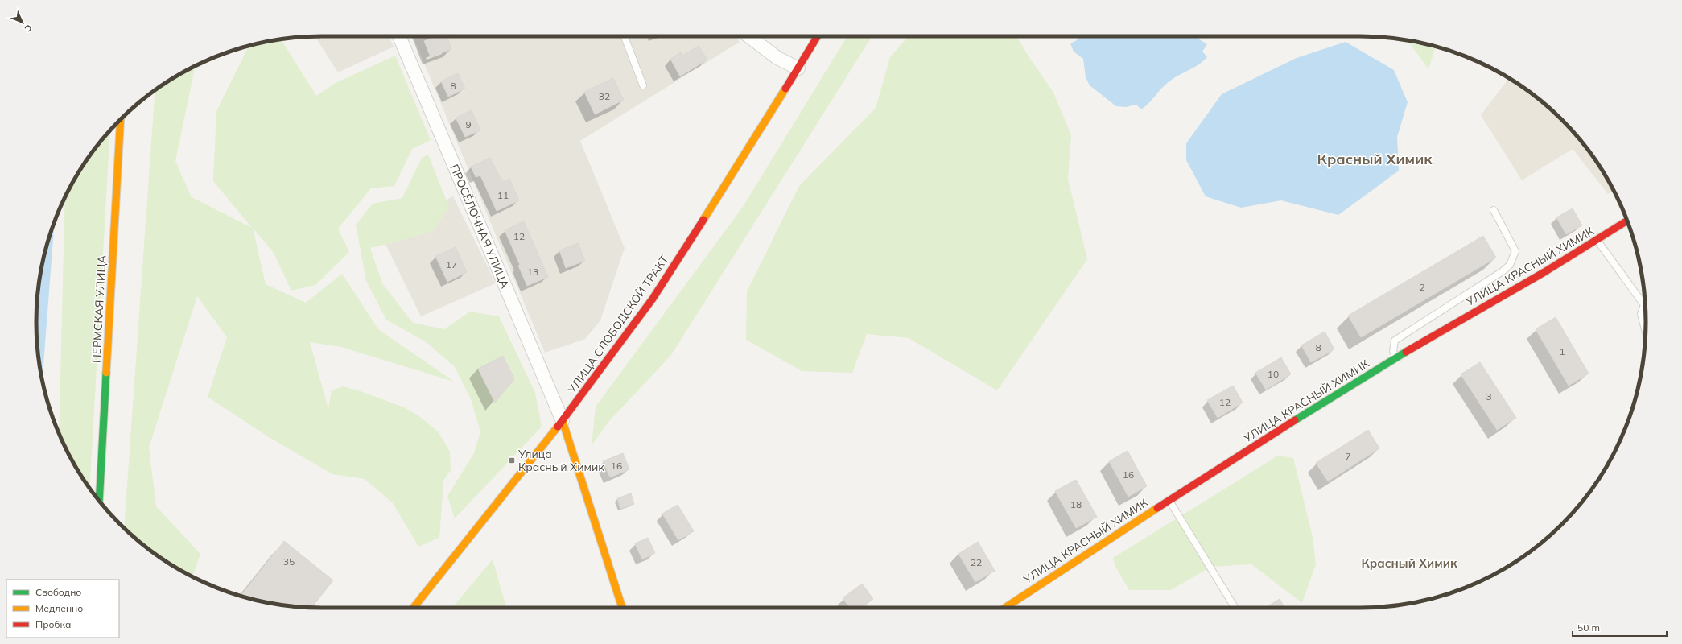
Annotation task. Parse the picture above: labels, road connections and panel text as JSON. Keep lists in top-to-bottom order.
{
  "streets": {
    "street": [
      "ПРОСЁЛОЧНАЯ УЛИЦА",
      "УЛИЦА КРАСНЫЙ ХИМИК",
      "ПЕРМСКАЯ УЛИЦА",
      "УЛИЦА СЛОБОДСКОЙ ТРАКТ"
    ]
  },
  "crossings": [
    ["ПРОСЁЛОЧНАЯ УЛИЦА", "УЛИЦА СЛОБОДСКОЙ ТРАКТ"]
  ],
  "districts": ["Красный Химик", "Красный Химик"],
  "places": {
    "transit": ["Улица Красный Химик"]
  },
  "house_numbers": [
    "8",
    "32",
    "9",
    "11",
    "12",
    "17",
    "13",
    "2",
    "8",
    "1",
    "10",
    "3",
    "12",
    "7",
    "16",
    "16",
    "18",
    "35",
    "22"
  ],
  "legend": ["Свободно", "Медленно", "Пробка"],
  "scale_bar": "50 m",
  "north": "bottom right"
}
